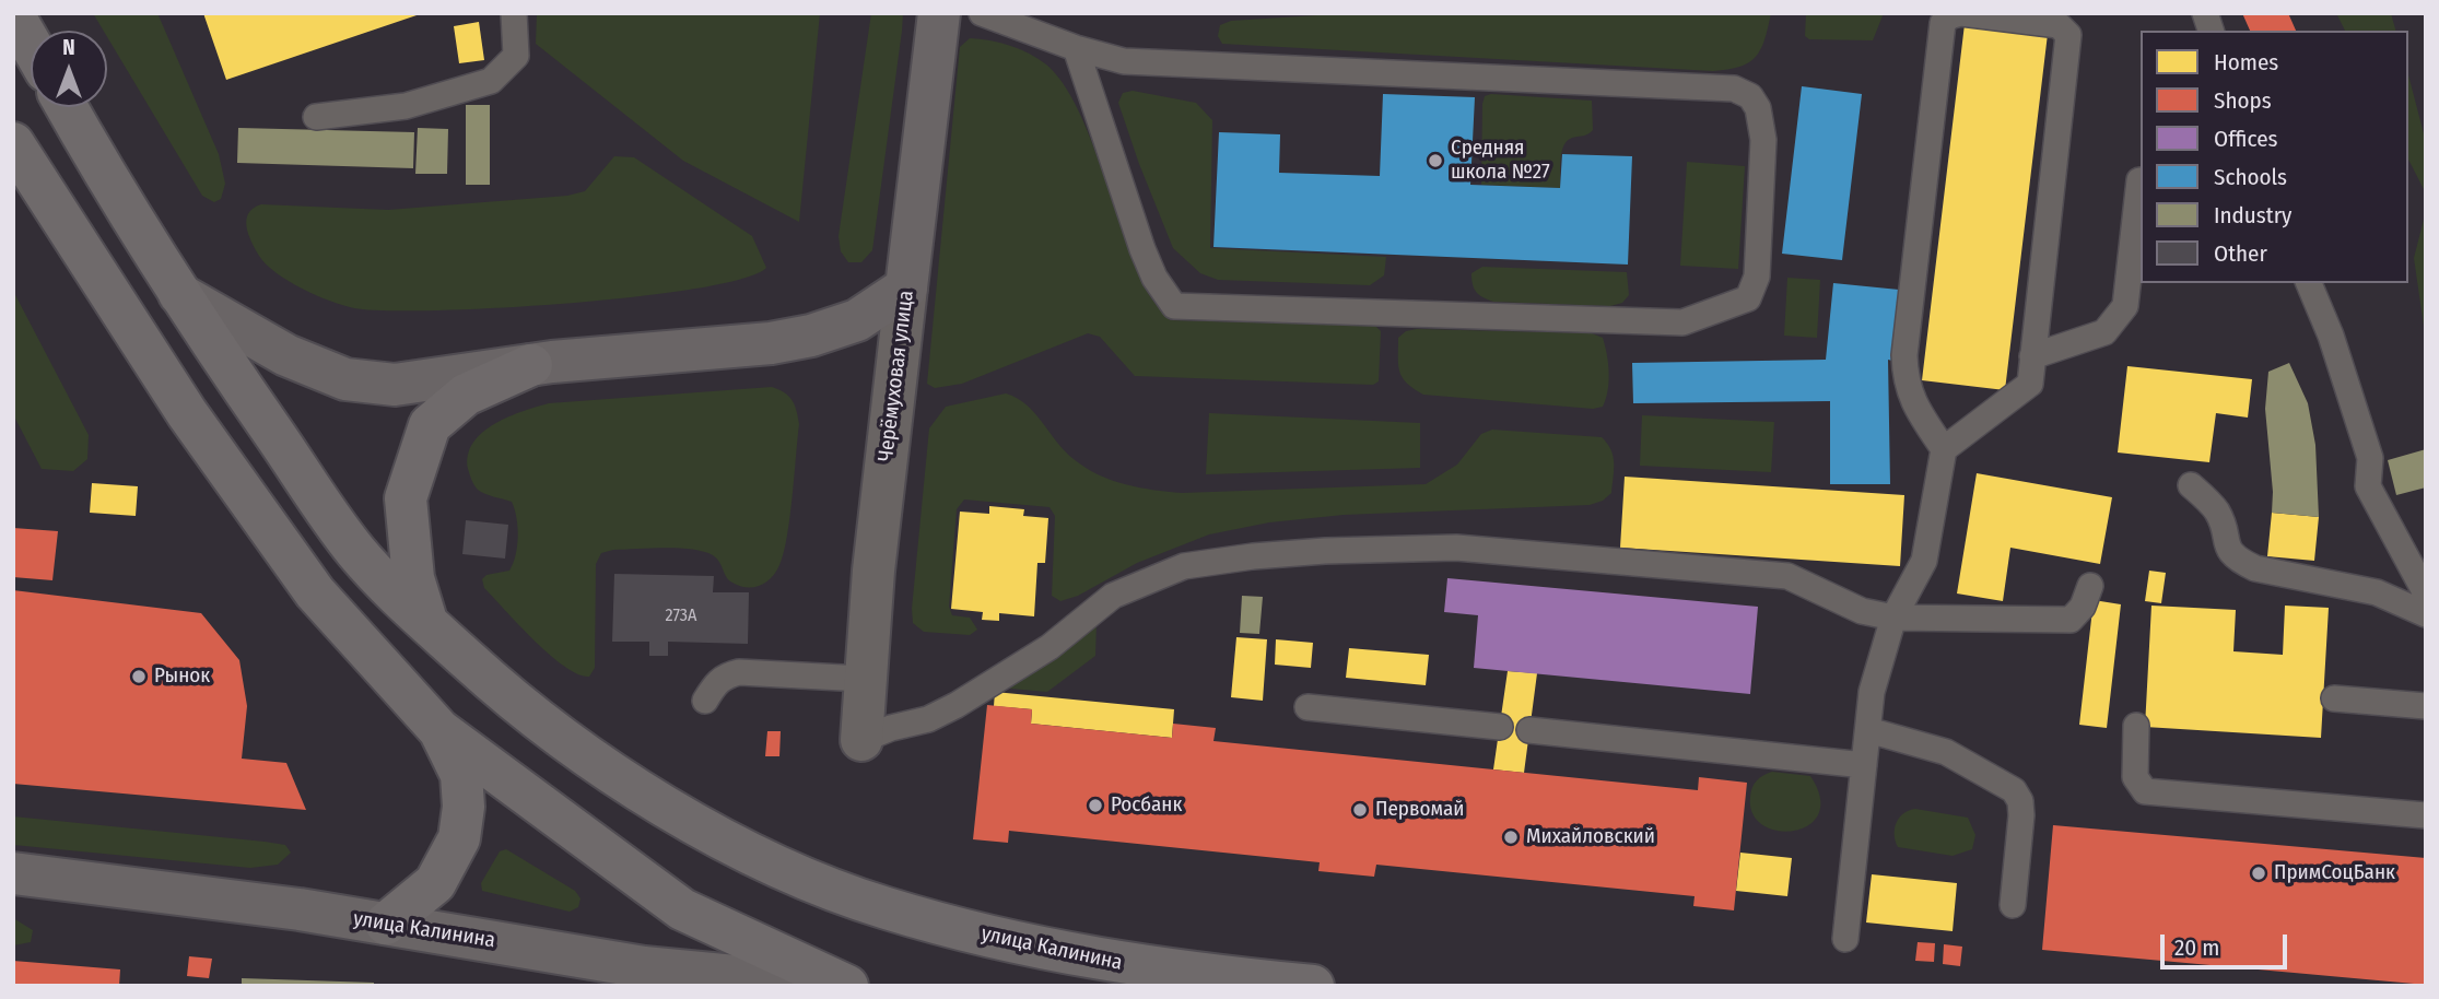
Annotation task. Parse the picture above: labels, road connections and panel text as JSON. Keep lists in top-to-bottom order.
{
  "streets": {
    "highway": ["улица Калинина"],
    "main road": ["Черёмуховая улица"]
  },
  "places": [
    "Средняя школа №27",
    "Рынок",
    "Росбанк",
    "Первомай",
    "Михайловский",
    "ПримСоцБанк"
  ],
  "house_numbers": ["273А"],
  "legend": [
    "Homes",
    "Shops",
    "Offices",
    "Schools",
    "Industry",
    "Other"
  ],
  "scale_bar": "20 m",
  "north": "top"
}
